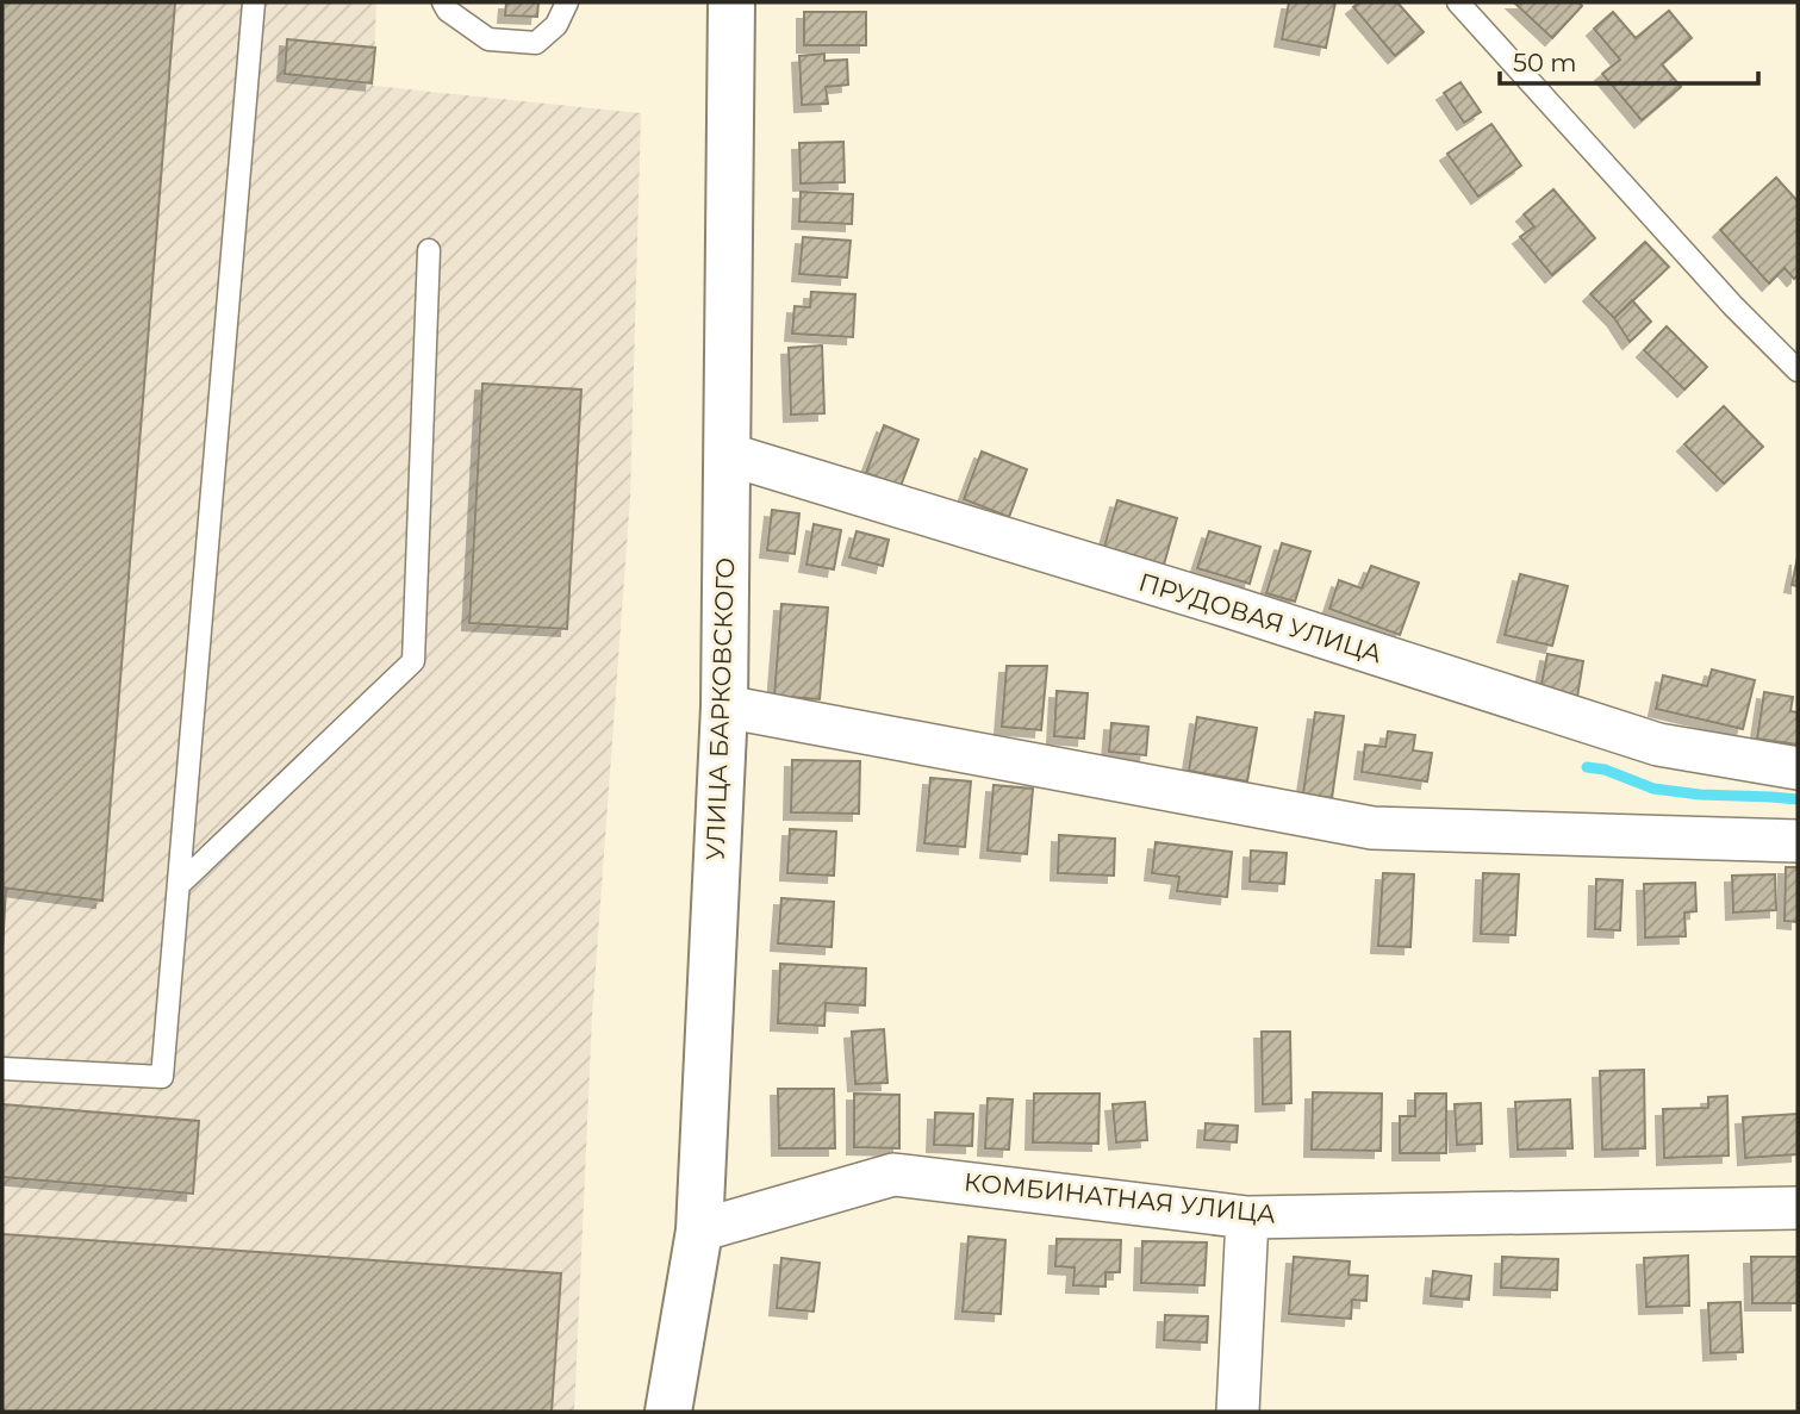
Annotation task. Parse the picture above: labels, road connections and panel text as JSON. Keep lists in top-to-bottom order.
{
  "streets": {
    "street": ["ПРУДОВАЯ УЛИЦА", "УЛИЦА БАРКОВСКОГО", "КОМБИНАТНАЯ УЛИЦА"]
  },
  "crossings": [
    ["ПРУДОВАЯ УЛИЦА", "УЛИЦА БАРКОВСКОГО"],
    ["УЛИЦА БАРКОВСКОГО", "КОМБИНАТНАЯ УЛИЦА"]
  ],
  "scale_bar": "50 m"
}
